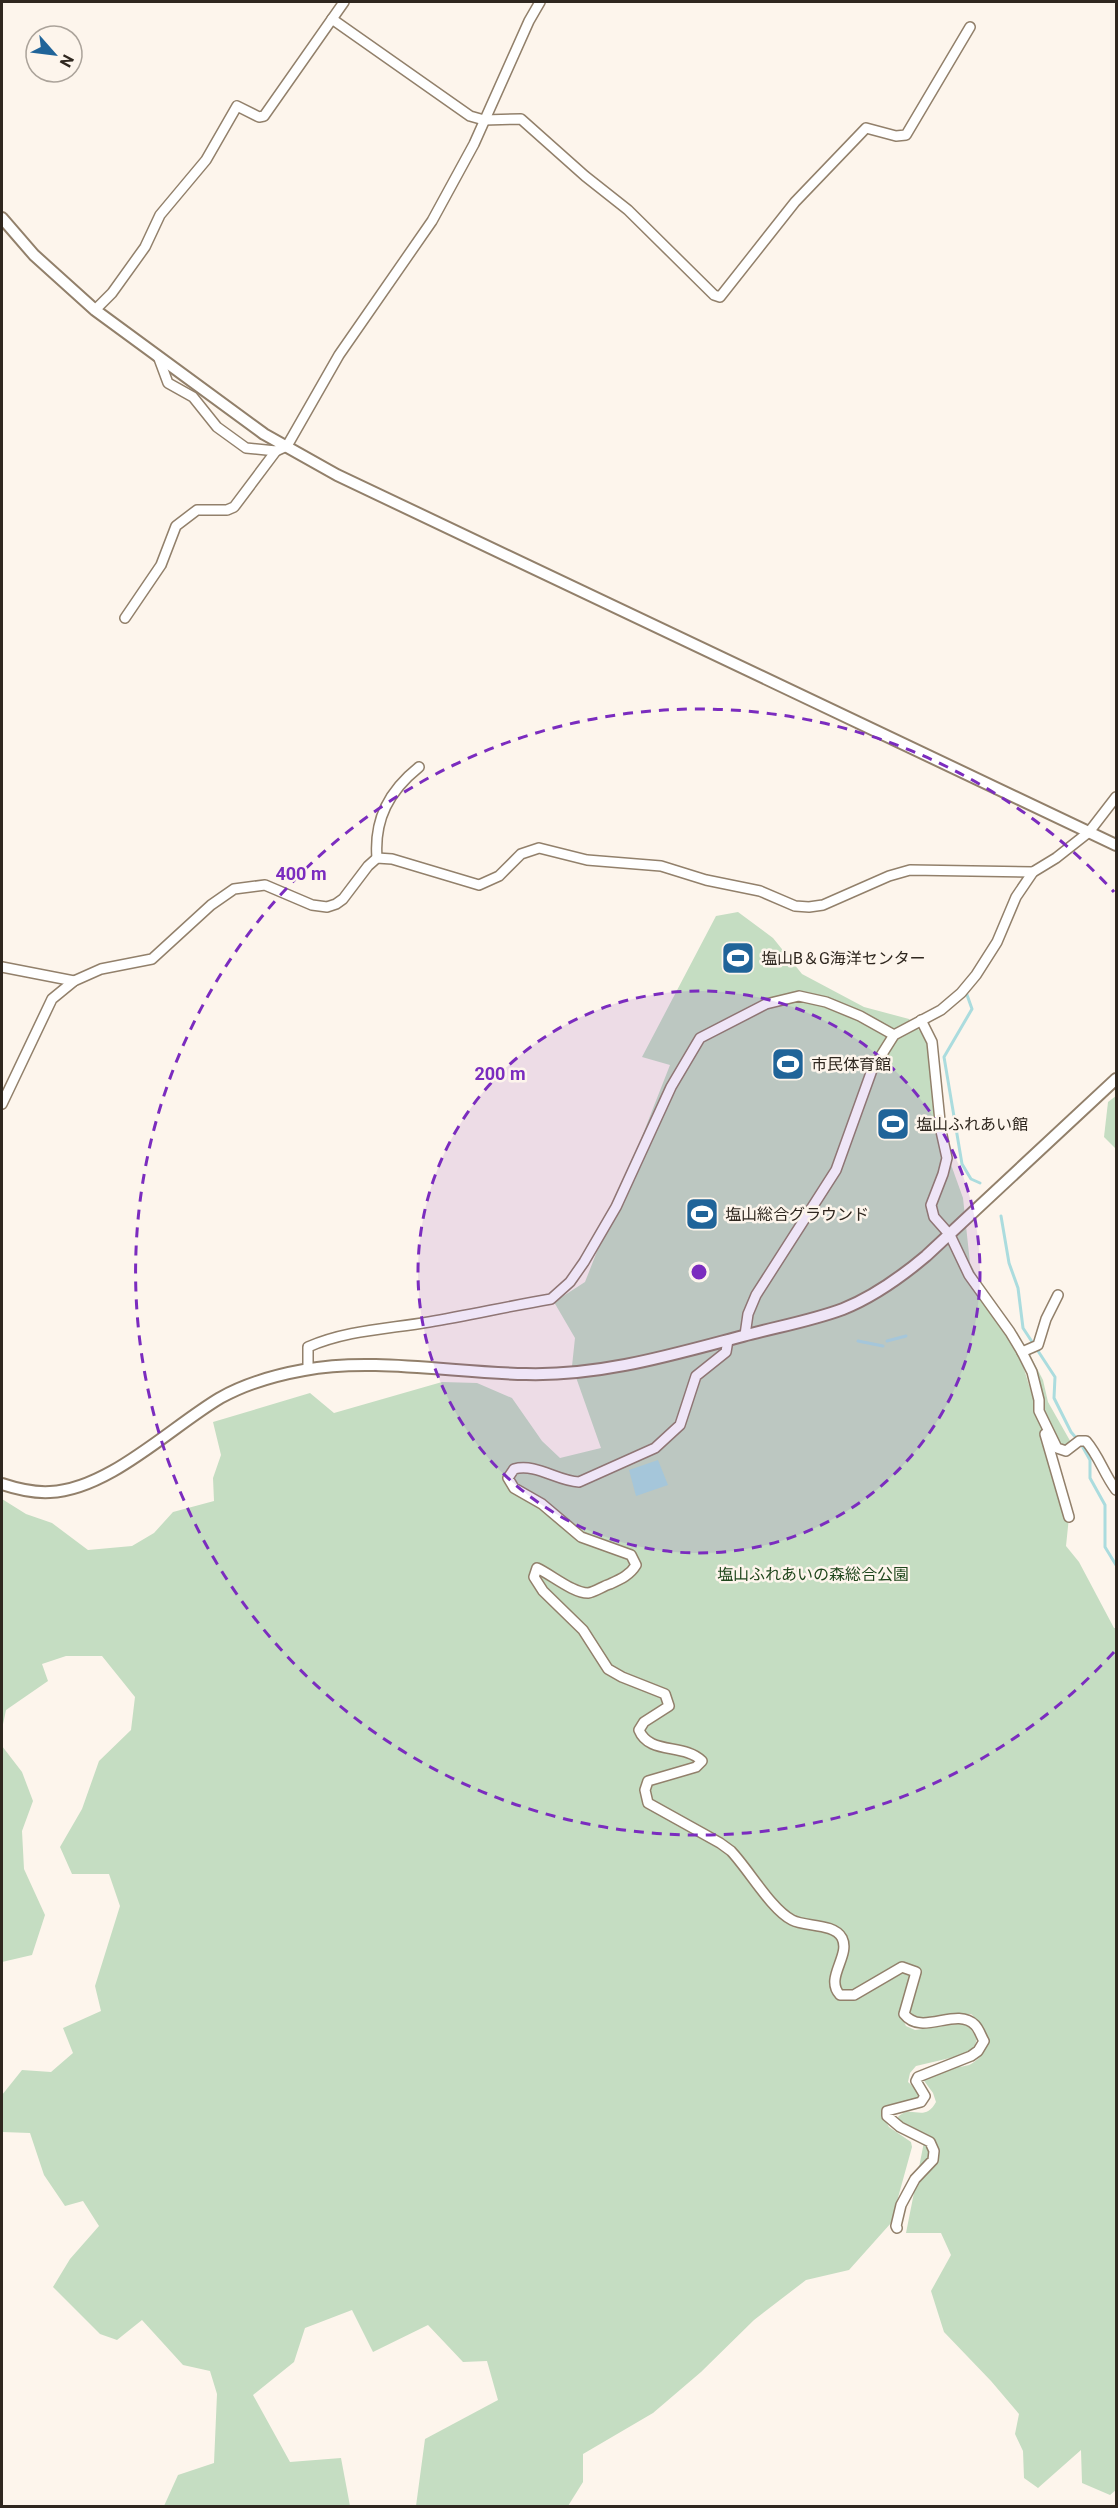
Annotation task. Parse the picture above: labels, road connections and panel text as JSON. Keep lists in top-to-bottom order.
{
  "parks": ["塩山ふれあいの森総合公園"],
  "places": {
    "sports": [
      "塩山B＆G海洋センター",
      "市民体育館",
      "塩山ふれあい館",
      "塩山総合グラウンド"
    ]
  },
  "north": "bottom right",
  "rings": ["400 m", "200 m"]
}
